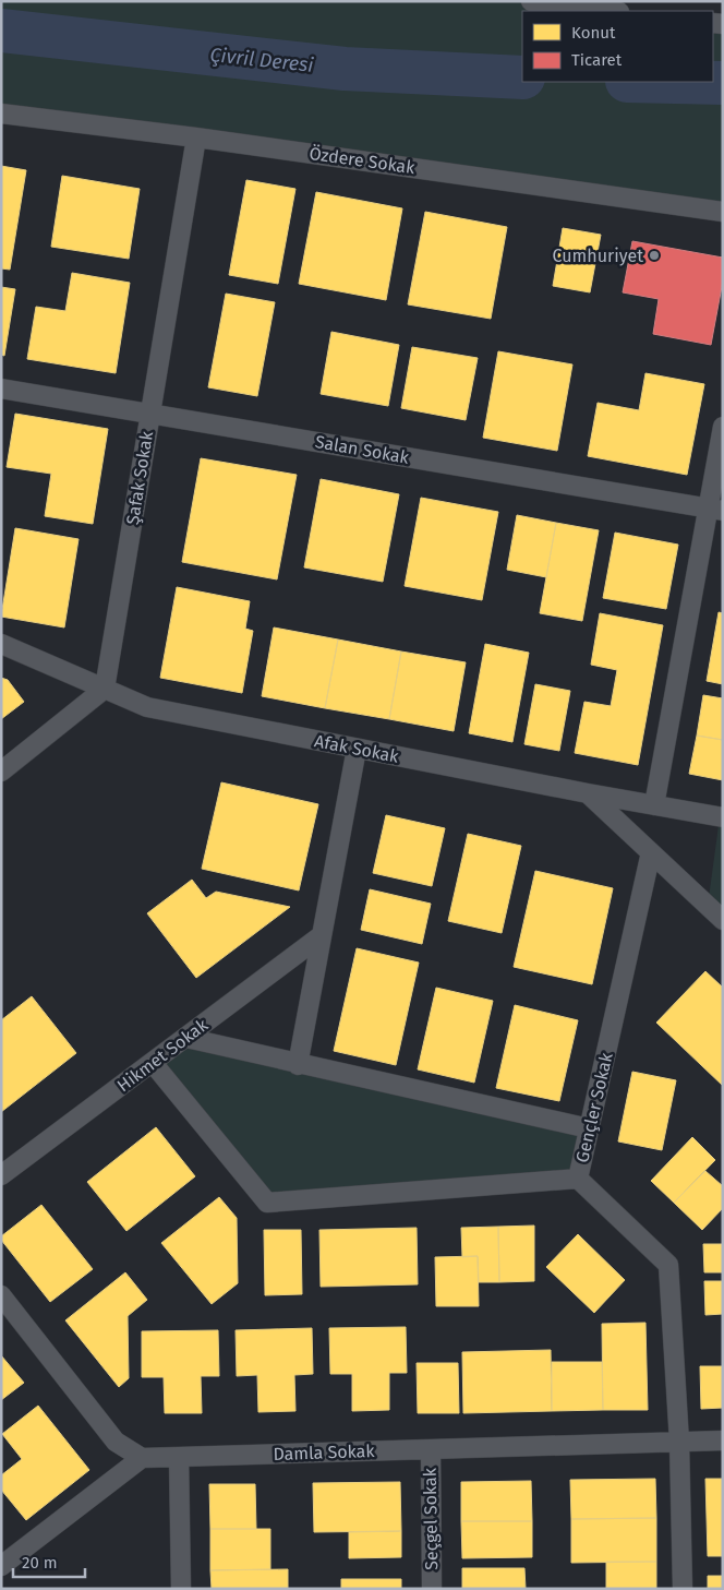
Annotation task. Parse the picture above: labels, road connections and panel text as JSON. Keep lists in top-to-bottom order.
{
  "streets": {
    "street": [
      "Özdere Sokak",
      "Salan Sokak",
      "Şafak Sokak",
      "Afak Sokak",
      "Hikmet Sokak",
      "Gençler Sokak",
      "Damla Sokak",
      "Seçgel Sokak"
    ]
  },
  "crossings": [
    ["Özdere Sokak", "Şafak Sokak"],
    ["Salan Sokak", "Şafak Sokak"],
    ["Şafak Sokak", "Afak Sokak"],
    ["Gençler Sokak", "Damla Sokak"],
    ["Damla Sokak", "Seçgel Sokak"]
  ],
  "water": ["Çivril Deresi"],
  "places": ["Cumhuriyet"],
  "legend": ["Konut", "Ticaret"],
  "scale_bar": "20 m"
}
